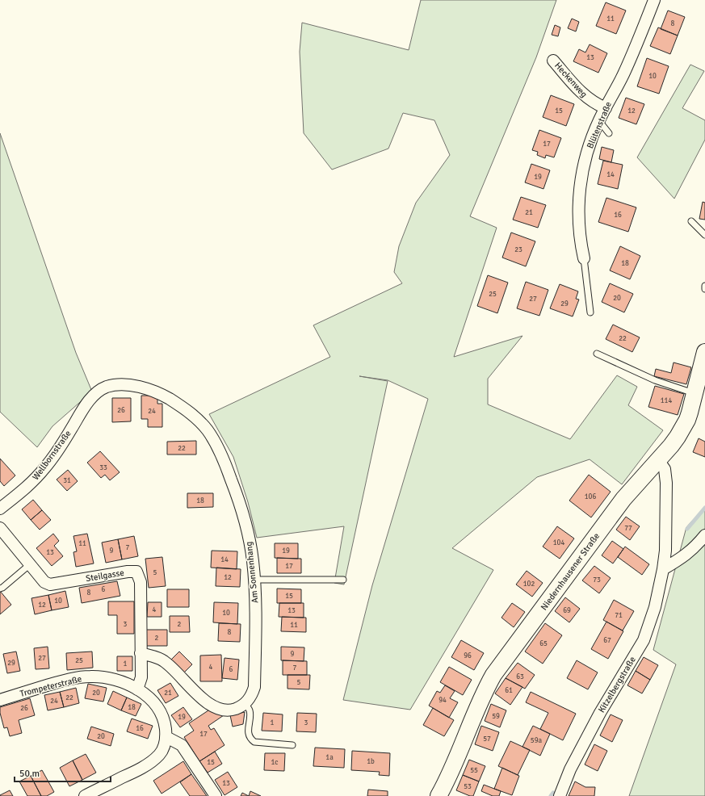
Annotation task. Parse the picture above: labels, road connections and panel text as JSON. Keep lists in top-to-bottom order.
{
  "streets": {
    "main road": ["Niedernhausener Straße"],
    "street": [
      "Heckenweg",
      "Blütenstraße",
      "Wellbornstraße",
      "Am Sonnenhang",
      "Steilgasse",
      "Kitzelbergstraße",
      "Trompeterstraße"
    ]
  },
  "crossings": [
    ["Heckenweg", "Blütenstraße"],
    ["Wellbornstraße", "Am Sonnenhang"],
    ["Niedernhausener Straße", "Kitzelbergstraße"],
    ["Steilgasse", "Trompeterstraße"]
  ],
  "house_numbers": [
    "11",
    "8",
    "13",
    "10",
    "15",
    "12",
    "17",
    "14",
    "19",
    "21",
    "16",
    "23",
    "18",
    "25",
    "20",
    "27",
    "29",
    "22",
    "114",
    "26",
    "24",
    "22",
    "33",
    "31",
    "106",
    "18",
    "77",
    "104",
    "11",
    "7",
    "9",
    "19",
    "13",
    "14",
    "17",
    "5",
    "12",
    "73",
    "102",
    "6",
    "8",
    "15",
    "10",
    "12",
    "4",
    "13",
    "69",
    "10",
    "71",
    "3",
    "2",
    "11",
    "8",
    "2",
    "67",
    "65",
    "9",
    "96",
    "27",
    "25",
    "29",
    "1",
    "4",
    "7",
    "6",
    "63",
    "5",
    "61",
    "20",
    "21",
    "22",
    "94",
    "24",
    "18",
    "26",
    "59",
    "19",
    "1",
    "3",
    "16",
    "17",
    "20",
    "57",
    "59a",
    "1a",
    "1b",
    "15",
    "1c",
    "55",
    "13",
    "53"
  ],
  "scale_bar": "50 m"
}
